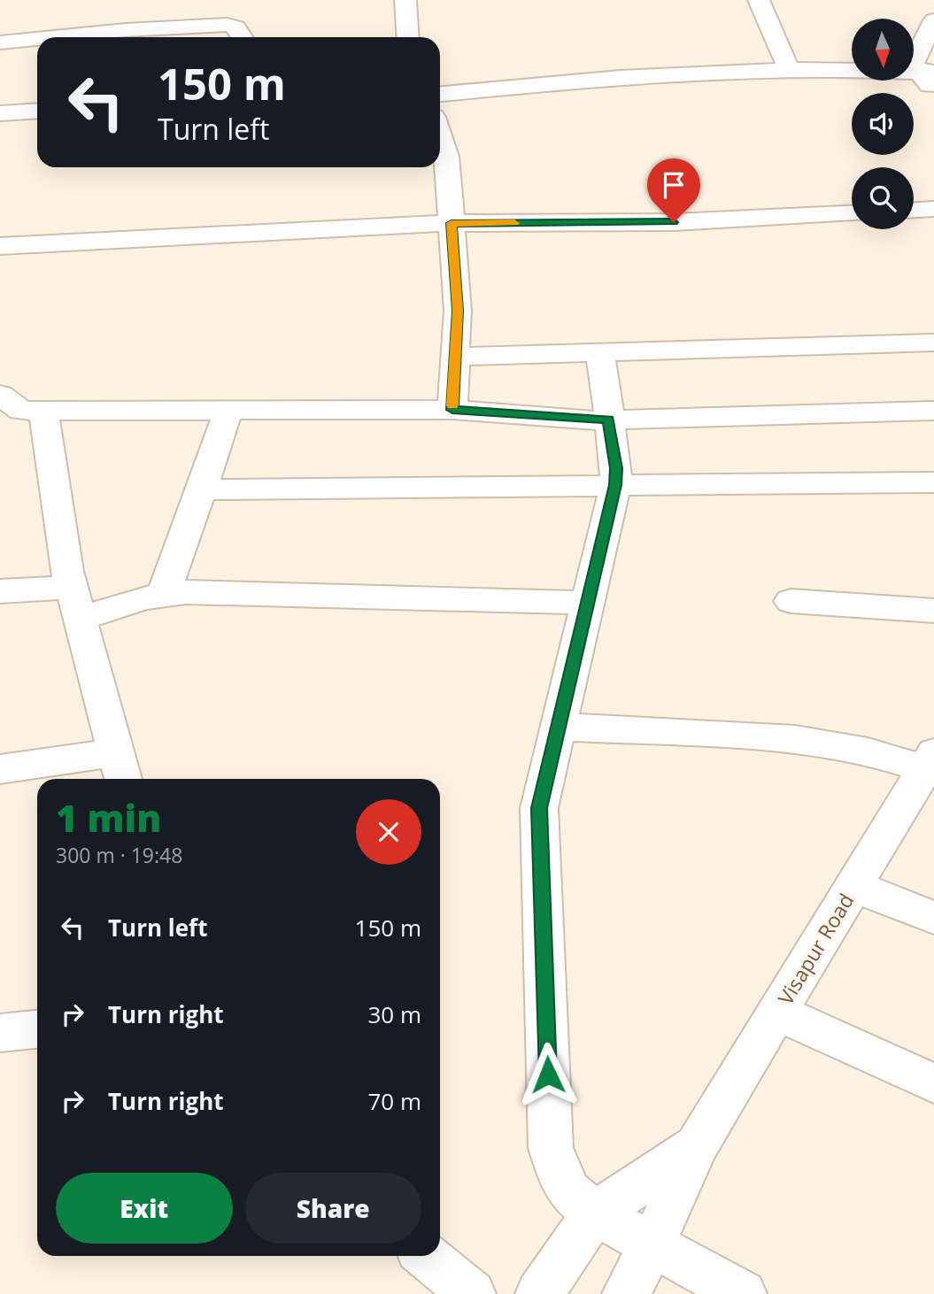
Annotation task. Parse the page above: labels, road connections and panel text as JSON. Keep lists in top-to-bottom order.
{
  "streets": {
    "street": ["Visapur Road"]
  },
  "north": "bottom",
  "page": {
    "turn": ["150 m", "Turn left"],
    "heading": ["1 min", "300 m · 19:48"],
    "list": [
      {
        "name": "Turn left",
        "value": "150 m"
      },
      {
        "name": "Turn right",
        "value": "30 m"
      },
      {
        "name": "Turn right",
        "value": "70 m"
      }
    ],
    "buttons": ["Exit", "Share"]
  }
}
